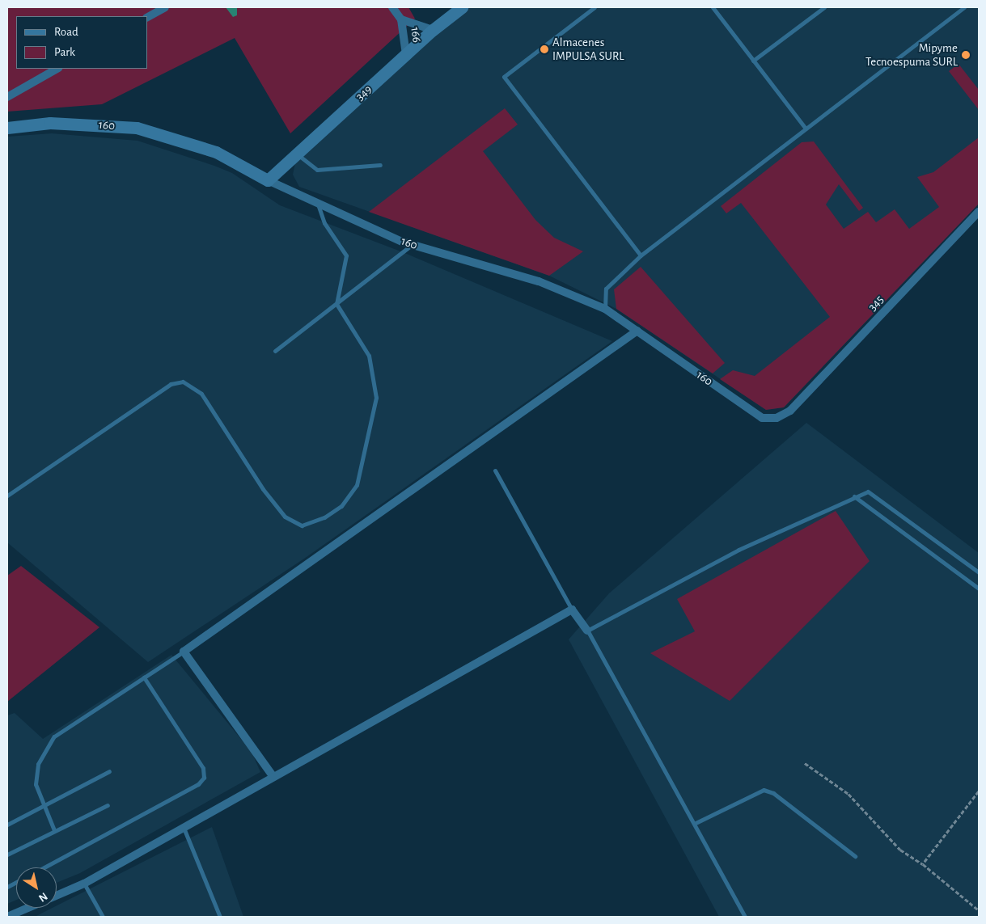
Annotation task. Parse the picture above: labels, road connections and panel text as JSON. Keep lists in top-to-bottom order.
{
  "streets": {
    "street": [
      "166",
      "349",
      "160",
      "345"
    ]
  },
  "crossings": [
    ["166", "349"],
    ["349", "160"],
    ["160", "345"]
  ],
  "places": ["Almacenes IMPULSA SURL", "Mipyme Tecnoespuma SURL"],
  "legend": ["Road", "Park"],
  "north": "bottom right"
}
